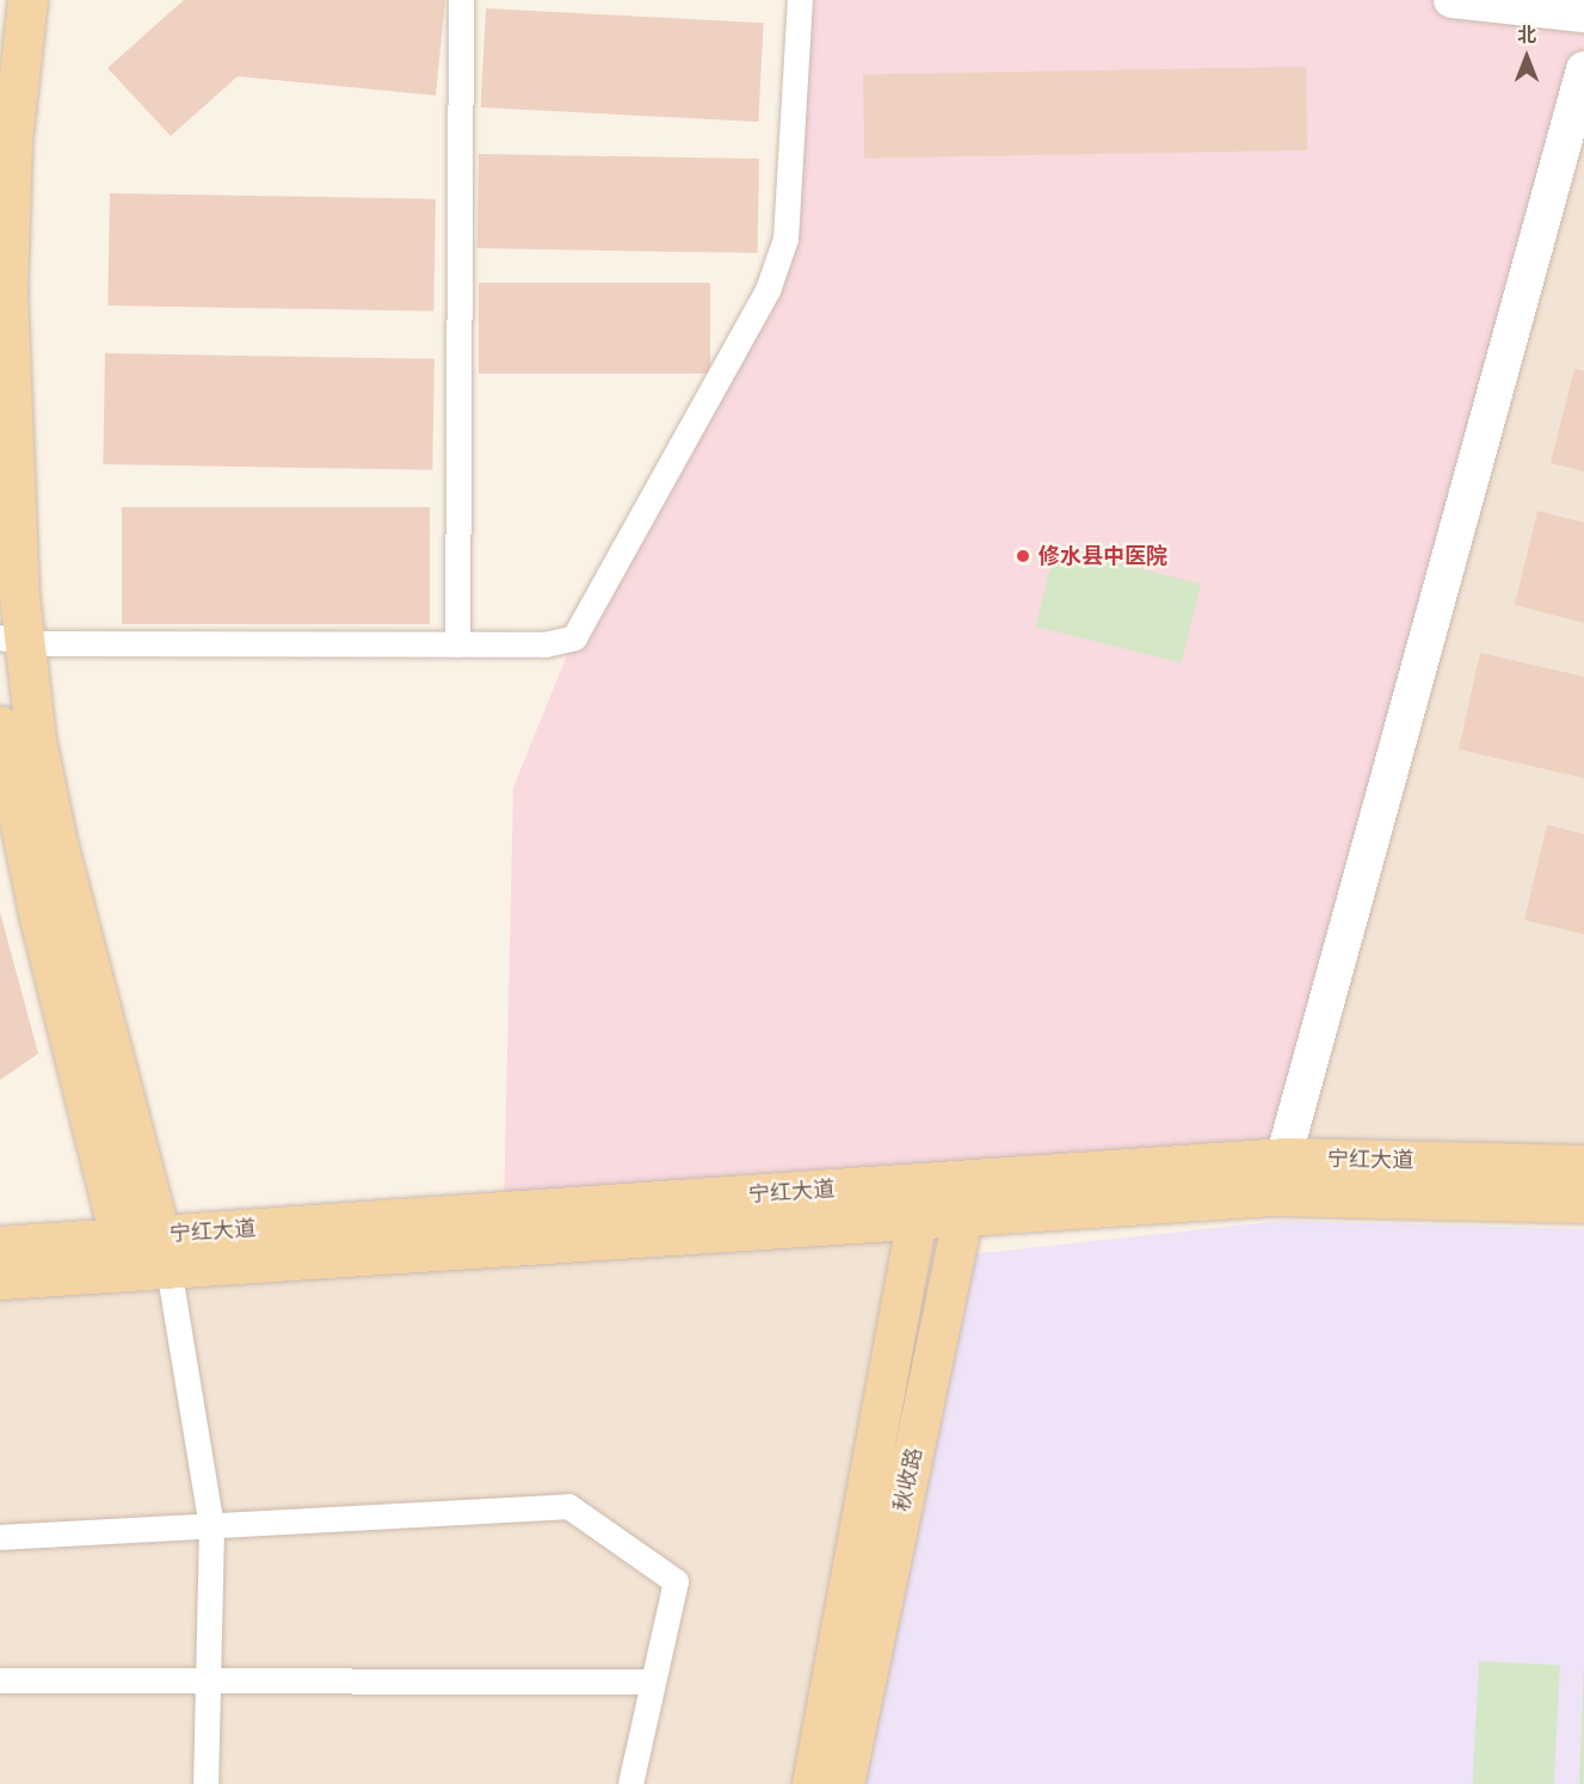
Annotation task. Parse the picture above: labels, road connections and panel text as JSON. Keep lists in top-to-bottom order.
{
  "streets": {
    "main road": ["宁红大道", "秋收路"]
  },
  "crossings": [
    ["宁红大道", "秋收路"]
  ],
  "places": ["修水县中医院"],
  "north": "top"
}
